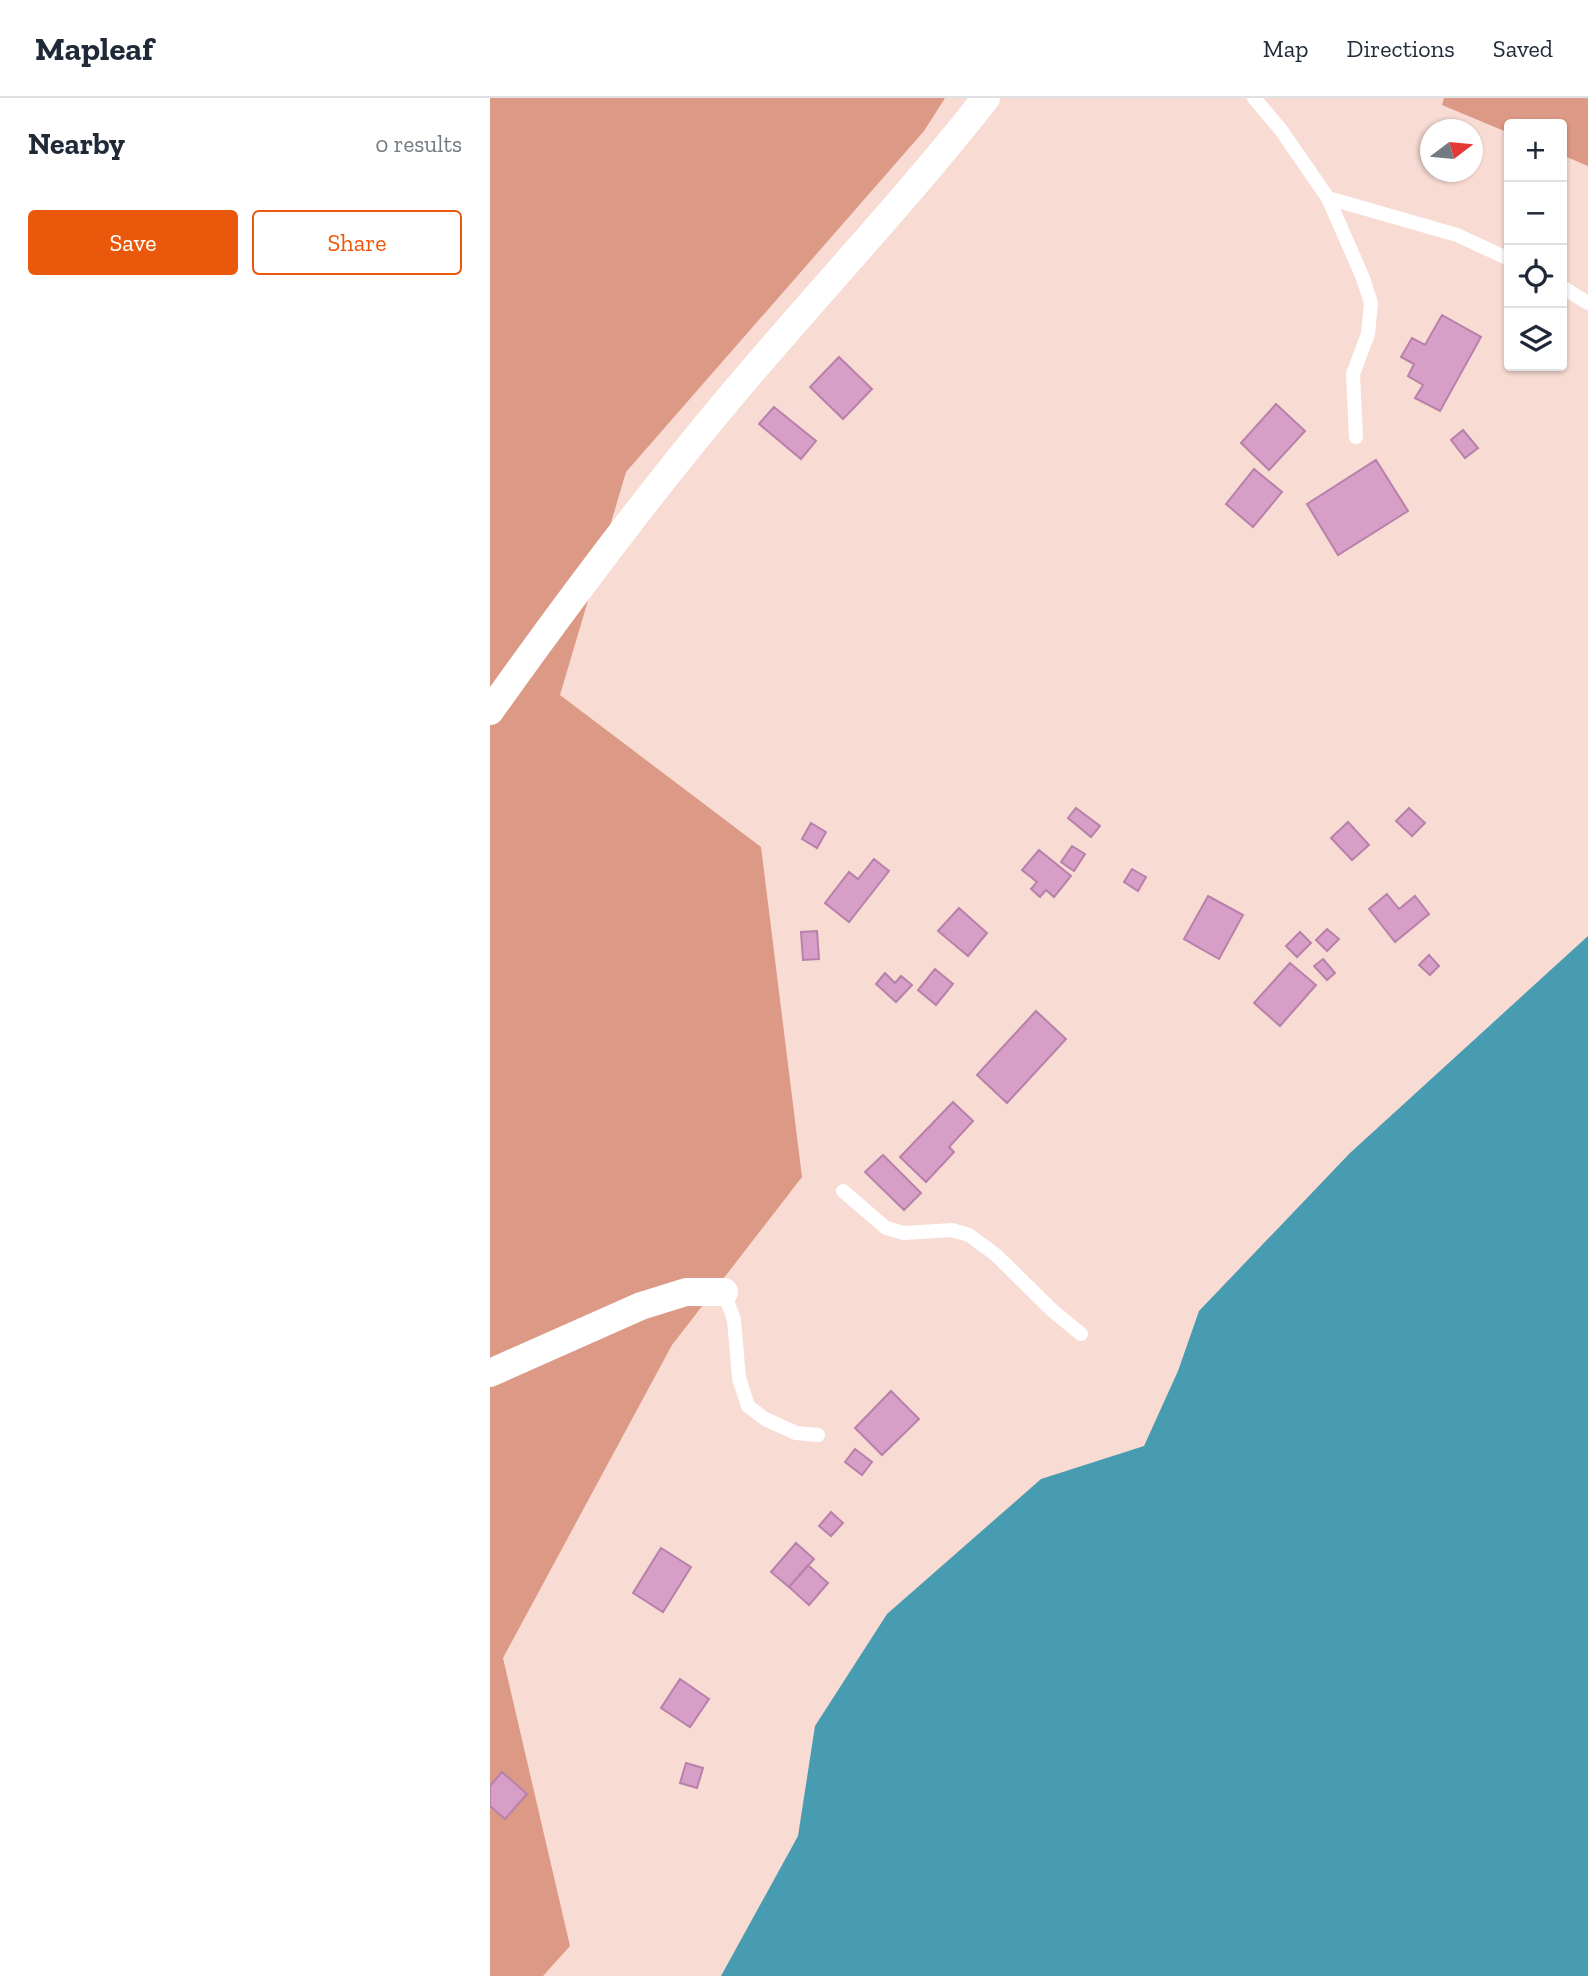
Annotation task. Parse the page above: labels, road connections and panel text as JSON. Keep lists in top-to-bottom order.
{
  "north": "right",
  "page": {
    "header": "Mapleaf",
    "nav": ["Map", "Directions", "Saved"],
    "heading": ["Nearby", "0 results"],
    "map_buttons": ["+", "−"],
    "buttons": ["Save", "Share"]
  }
}
